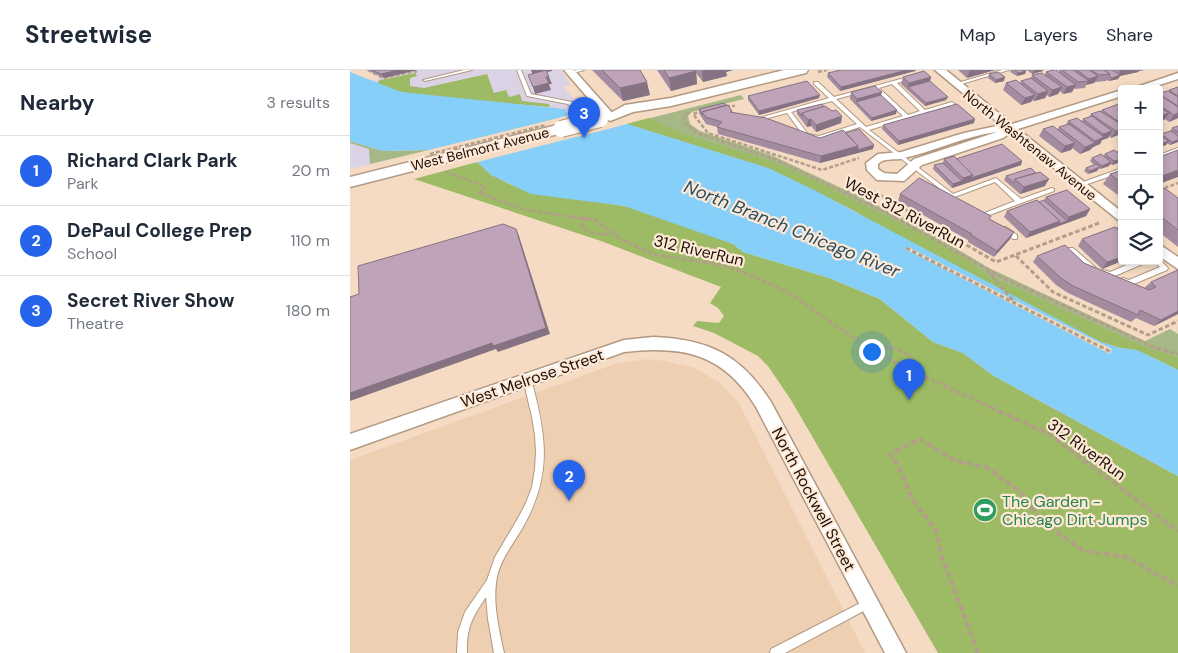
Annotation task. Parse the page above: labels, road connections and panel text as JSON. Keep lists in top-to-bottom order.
{
  "streets": {
    "main road": ["West Belmont Avenue"],
    "street": ["North Washtenaw Avenue", "West Melrose Street", "North Rockwell Street"],
    "path": ["West 312 RiverRun", "312 RiverRun"]
  },
  "crossings": [
    ["West Belmont Avenue", "312 RiverRun"],
    ["West Melrose Street", "North Rockwell Street"]
  ],
  "water": ["North Branch Chicago River"],
  "places": {
    "sports": ["The Garden - Chicago Dirt Jumps"]
  },
  "page": {
    "header": "Streetwise",
    "nav": ["Map", "Layers", "Share"],
    "heading": ["Nearby", "3 results"],
    "map_buttons": ["+", "−"],
    "pins": ["3", "1", "2"],
    "list": [
      {
        "mark": "1",
        "name": "Richard Clark Park",
        "note": "Park",
        "value": "20 m"
      },
      {
        "mark": "2",
        "name": "DePaul College Prep",
        "note": "School",
        "value": "110 m"
      },
      {
        "mark": "3",
        "name": "Secret River Show",
        "note": "Theatre",
        "value": "180 m"
      }
    ]
  }
}
